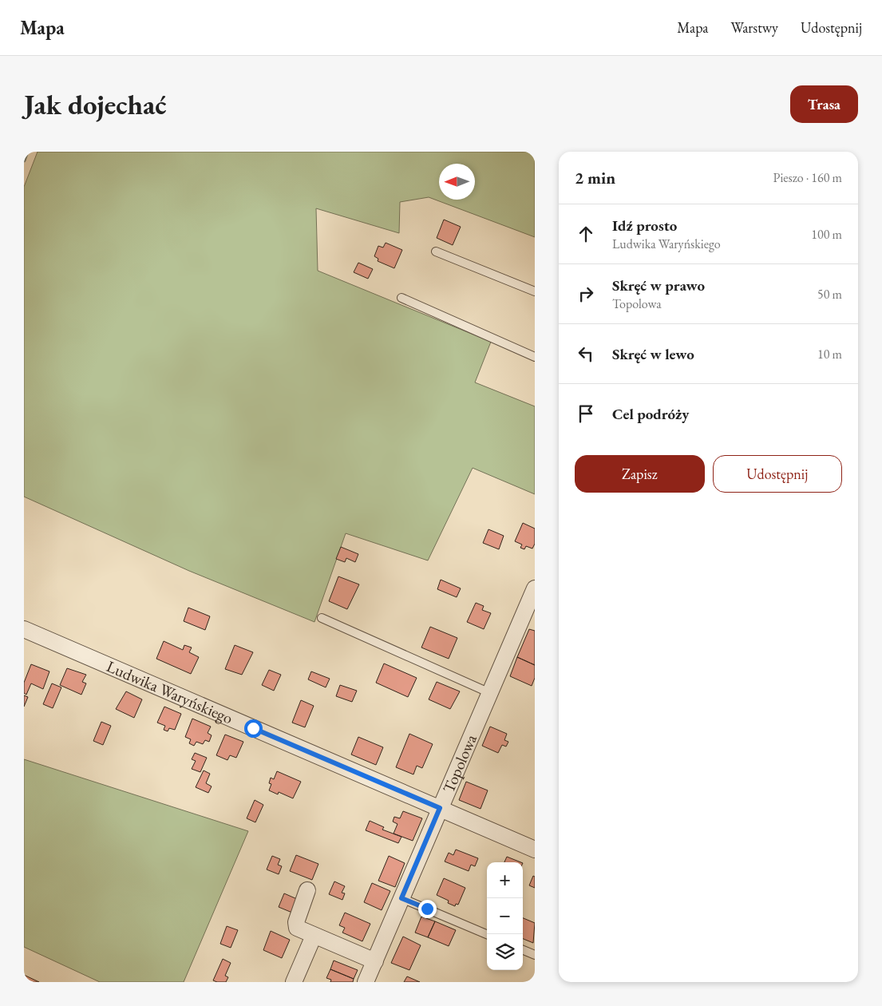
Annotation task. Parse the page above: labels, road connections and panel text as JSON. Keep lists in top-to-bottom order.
{
  "streets": {
    "street": ["Ludwika Waryńskiego", "Topolowa"]
  },
  "crossings": [
    ["Ludwika Waryńskiego", "Topolowa"]
  ],
  "north": "left",
  "page": {
    "header": "Mapa",
    "nav": ["Mapa", "Warstwy", "Udostępnij"],
    "buttons": [
      "Trasa",
      ["Zapisz", "Udostępnij"]
    ],
    "title": "Jak dojechać",
    "heading": ["2 min", "Pieszo · 160 m"],
    "list": [
      ["Idź prosto", "Ludwika Waryńskiego", "100 m"],
      ["Skręć w prawo", "Topolowa", "50 m"],
      ["Skręć w lewo", "10 m"],
      "Cel podróży"
    ],
    "map_buttons": ["+", "−"]
  }
}
